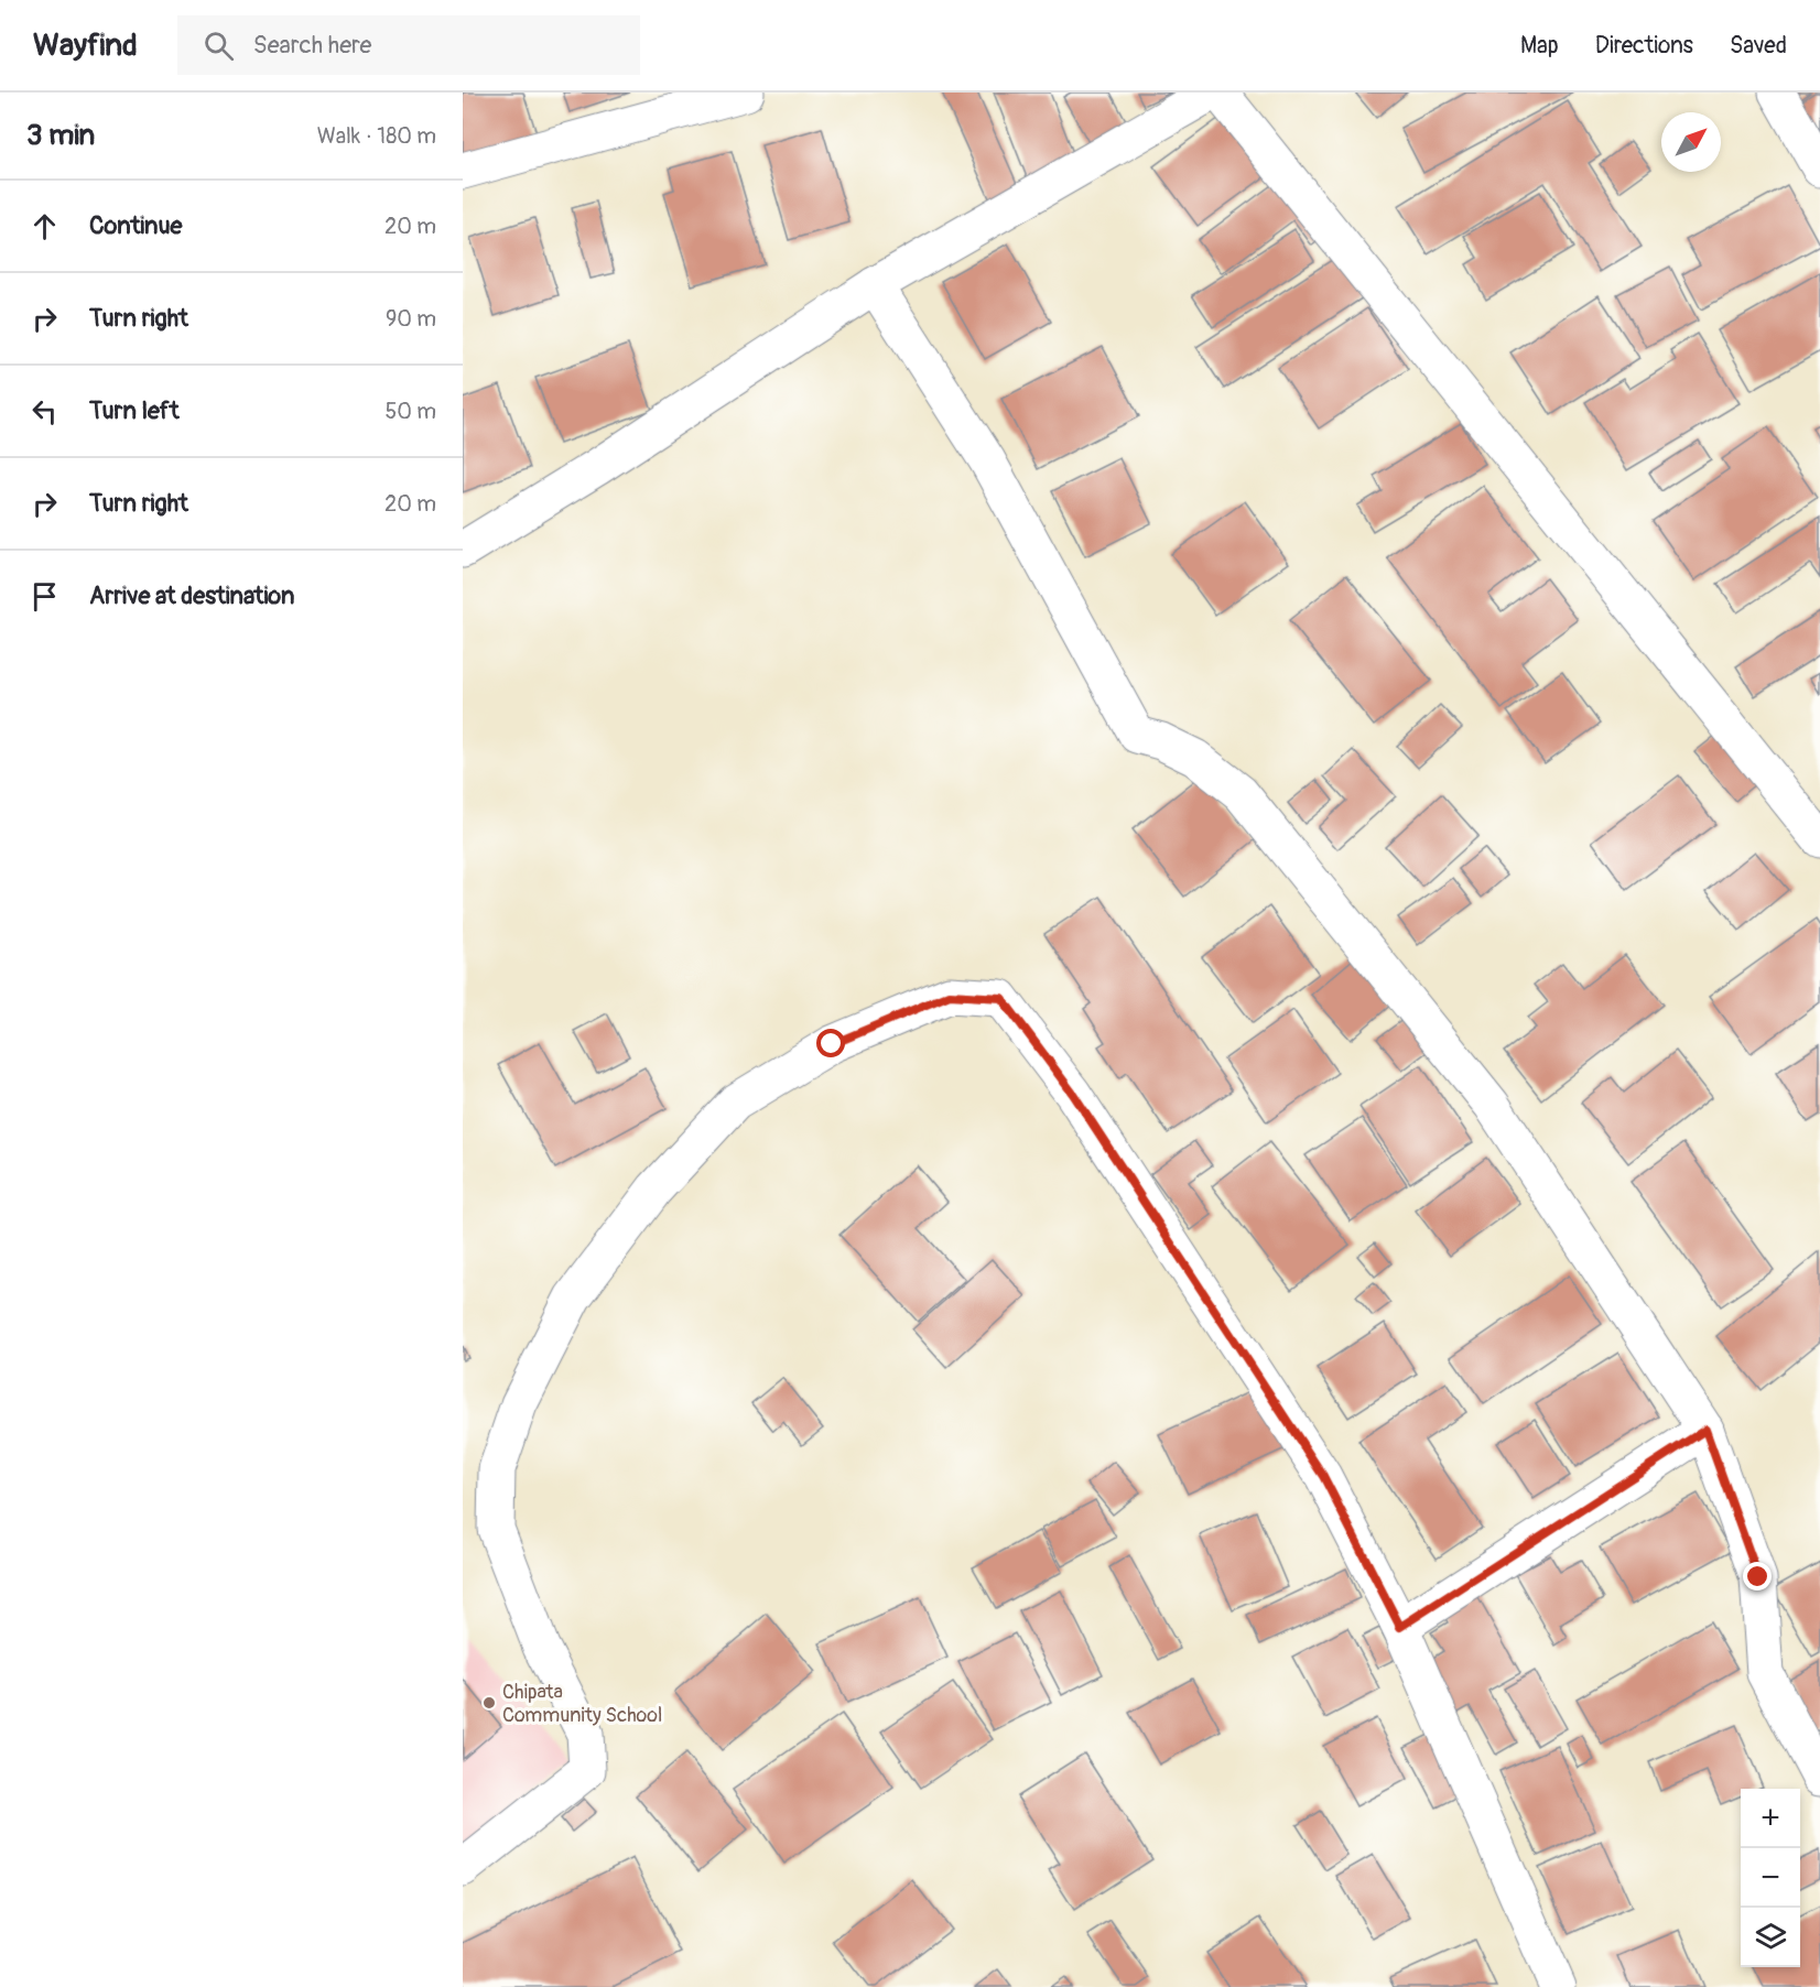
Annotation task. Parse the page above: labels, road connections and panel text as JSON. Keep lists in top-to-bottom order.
{
  "places": ["Chipata Community School"],
  "north": "top right",
  "page": {
    "header": "Wayfind",
    "search": "Search here",
    "nav": ["Map", "Directions", "Saved"],
    "heading": ["3 min", "Walk · 180 m"],
    "list": [
      ["Continue", "20 m"],
      ["Turn right", "90 m"],
      ["Turn left", "50 m"],
      ["Turn right", "20 m"],
      "Arrive at destination"
    ],
    "map_buttons": ["+", "−"]
  }
}
